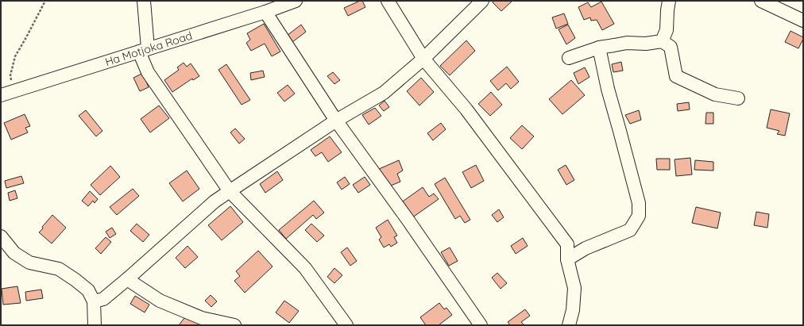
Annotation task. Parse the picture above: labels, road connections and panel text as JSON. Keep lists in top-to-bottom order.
{
  "streets": {
    "street": ["Ha Motjoka Road"]
  }
}
